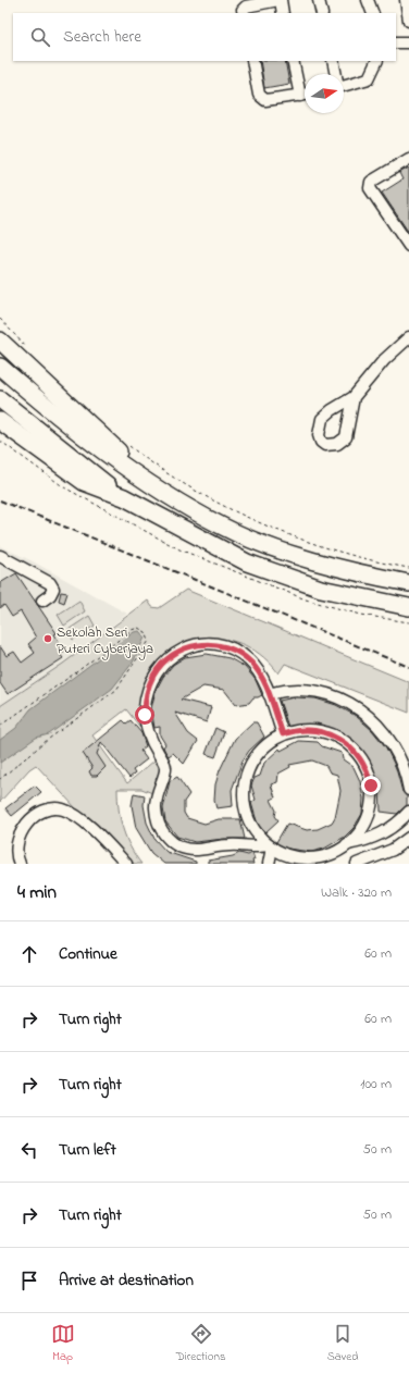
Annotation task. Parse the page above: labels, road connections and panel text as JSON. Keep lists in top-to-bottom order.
{
  "places": ["Sekolah Seri Puteri Cyberjaya"],
  "north": "right",
  "page": {
    "search": "Search here",
    "heading": ["4 min", "Walk · 320 m"],
    "list": [
      ["Continue", "60 m"],
      ["Turn right", "60 m"],
      ["Turn right", "100 m"],
      ["Turn left", "50 m"],
      ["Turn right", "50 m"],
      "Arrive at destination"
    ],
    "nav": ["Map", "Directions", "Saved"]
  }
}
